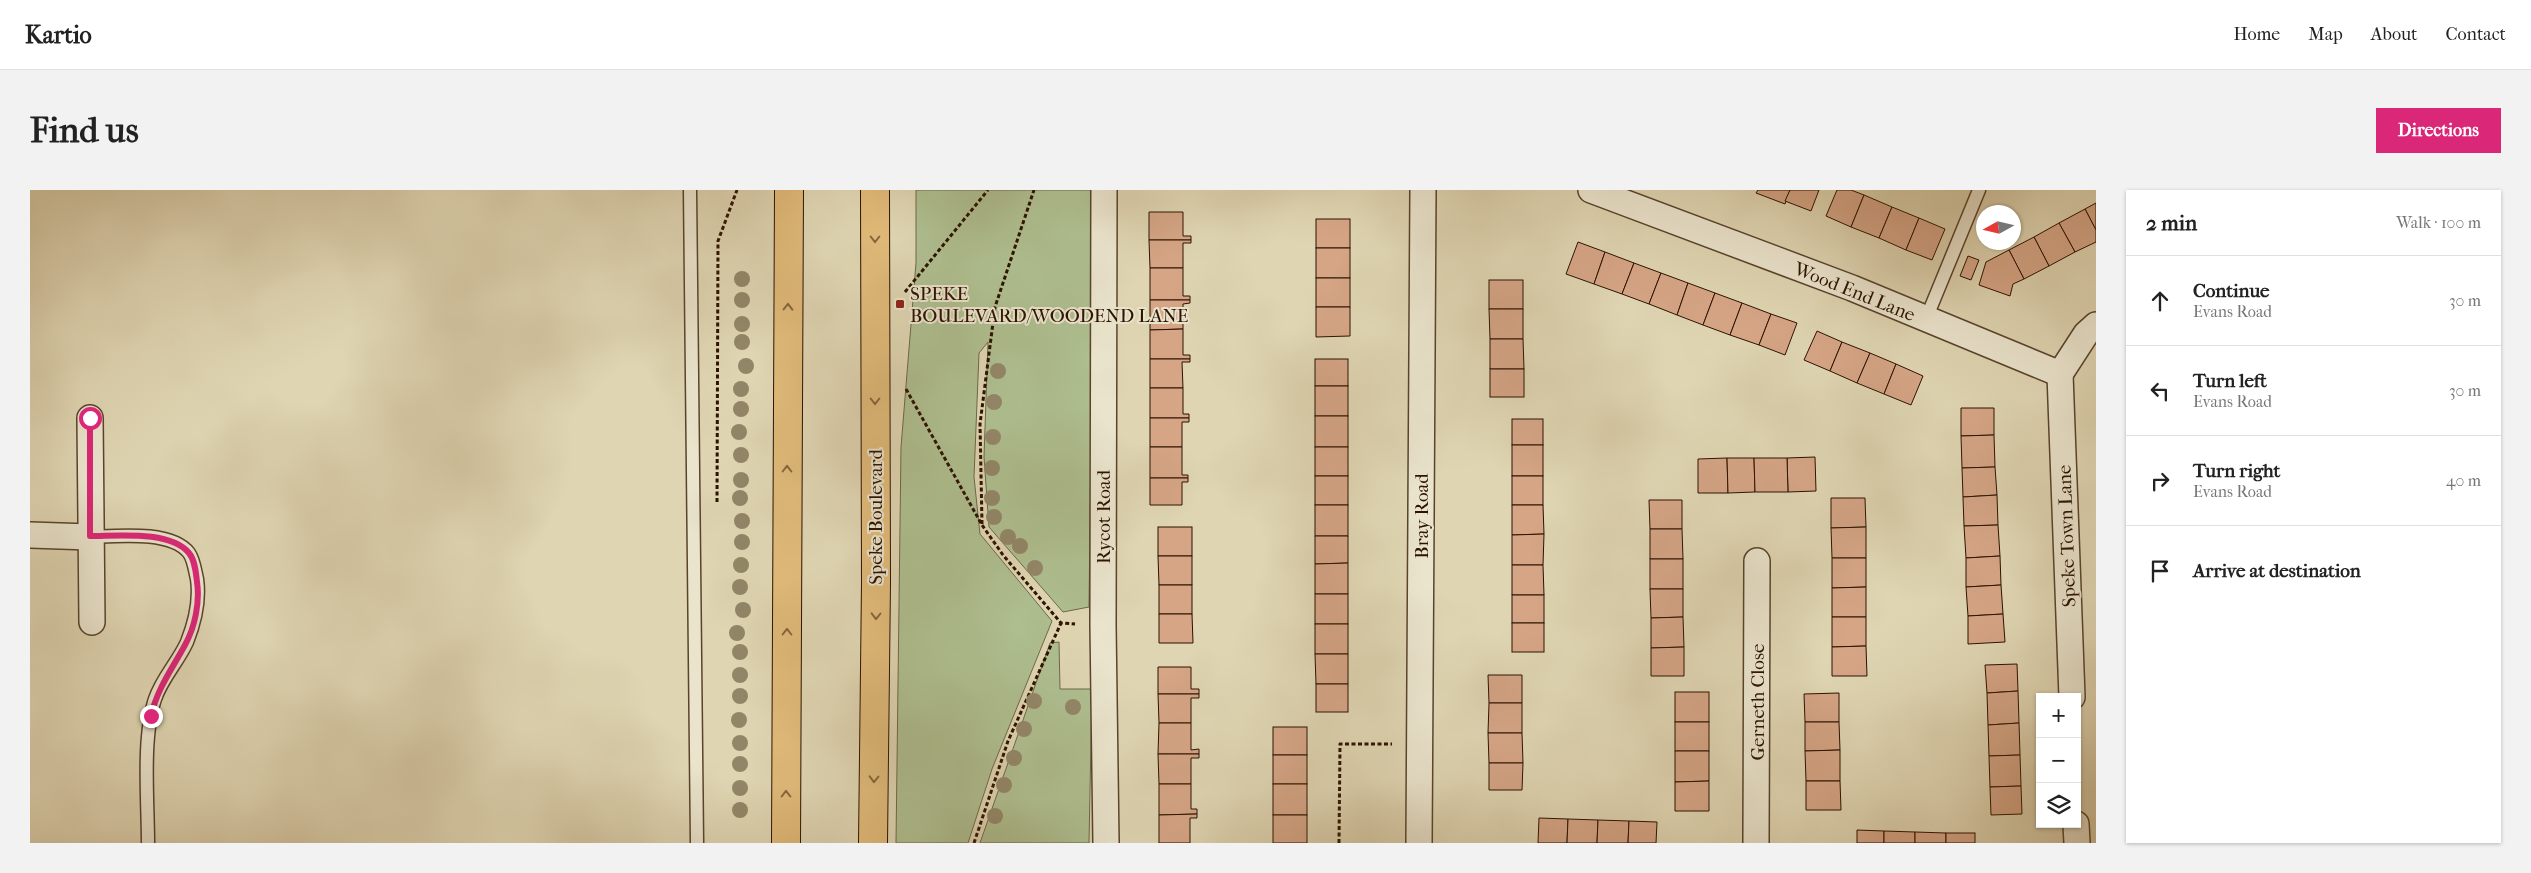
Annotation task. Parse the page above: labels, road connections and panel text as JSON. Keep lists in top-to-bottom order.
{
  "streets": {
    "highway": ["Speke Boulevard"],
    "street": [
      "Wood End Lane",
      "Bray Road",
      "Rycot Road",
      "Speke Town Lane",
      "Gerneth Close"
    ]
  },
  "crossings": [
    ["Wood End Lane", "Speke Town Lane"]
  ],
  "places": {
    "transit": ["SPEKE BOULEVARD/WOODEND LANE"]
  },
  "north": "left",
  "page": {
    "header": "Kartio",
    "nav": [
      "Home",
      "Map",
      "About",
      "Contact"
    ],
    "buttons": "Directions",
    "title": "Find us",
    "heading": ["2 min", "Walk · 100 m"],
    "list": [
      ["Continue", "Evans Road", "30 m"],
      ["Turn left", "Evans Road", "30 m"],
      ["Turn right", "Evans Road", "40 m"],
      "Arrive at destination"
    ],
    "map_buttons": ["+", "−"]
  }
}
